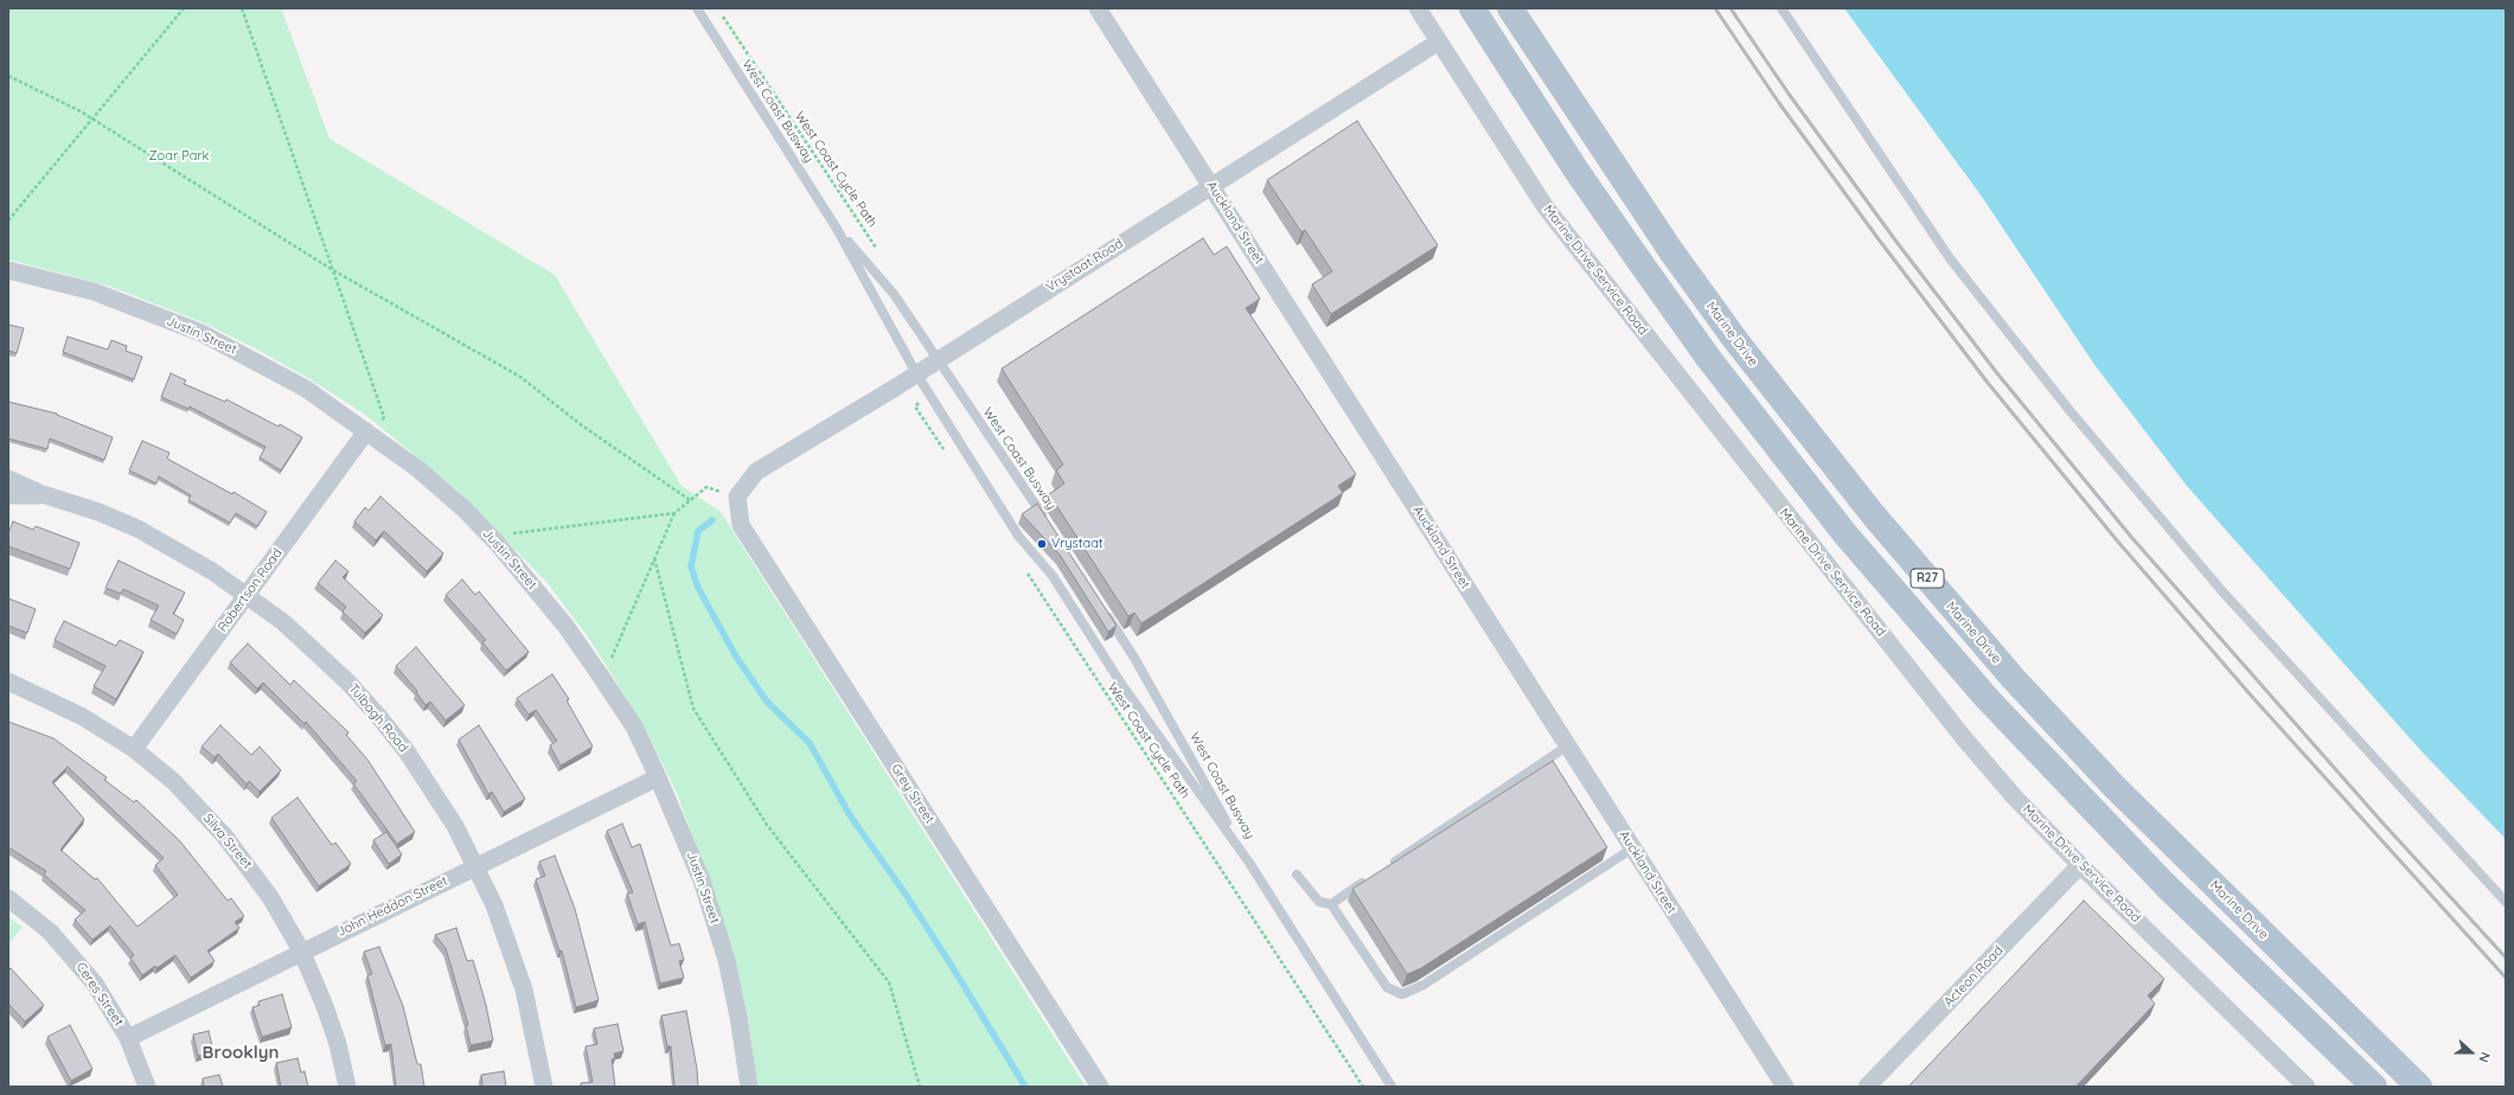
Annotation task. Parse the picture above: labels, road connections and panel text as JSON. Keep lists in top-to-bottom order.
{
  "streets": {
    "main road": ["Marine Drive", "R27"],
    "street": [
      "Auckland Street",
      "Vrystaat Road",
      "Marine Drive Service Road",
      "Justin Street",
      "Robertson Road",
      "Tulbagh Road",
      "Grey Street",
      "Silva Street",
      "John Heddon Street",
      "Acteon Road",
      "Ceres Street"
    ],
    "lane": ["West Coast Busway"],
    "path": ["West Coast Cycle Path"]
  },
  "crossings": [
    ["West Coast Busway", "Vrystaat Road"],
    ["Auckland Street", "Vrystaat Road"],
    ["Vrystaat Road", "Marine Drive Service Road"],
    ["Vrystaat Road", "Grey Street"],
    ["Marine Drive Service Road", "Acteon Road"],
    ["Justin Street", "Robertson Road"],
    ["Justin Street", "John Heddon Street"],
    ["Robertson Road", "Tulbagh Road"],
    ["Robertson Road", "Silva Street"],
    ["Tulbagh Road", "John Heddon Street"],
    ["Silva Street", "John Heddon Street"],
    ["John Heddon Street", "Ceres Street"]
  ],
  "districts": ["Brooklyn"],
  "parks": ["Zoar Park"],
  "places": ["Vrystaat"],
  "north": "right"
}
